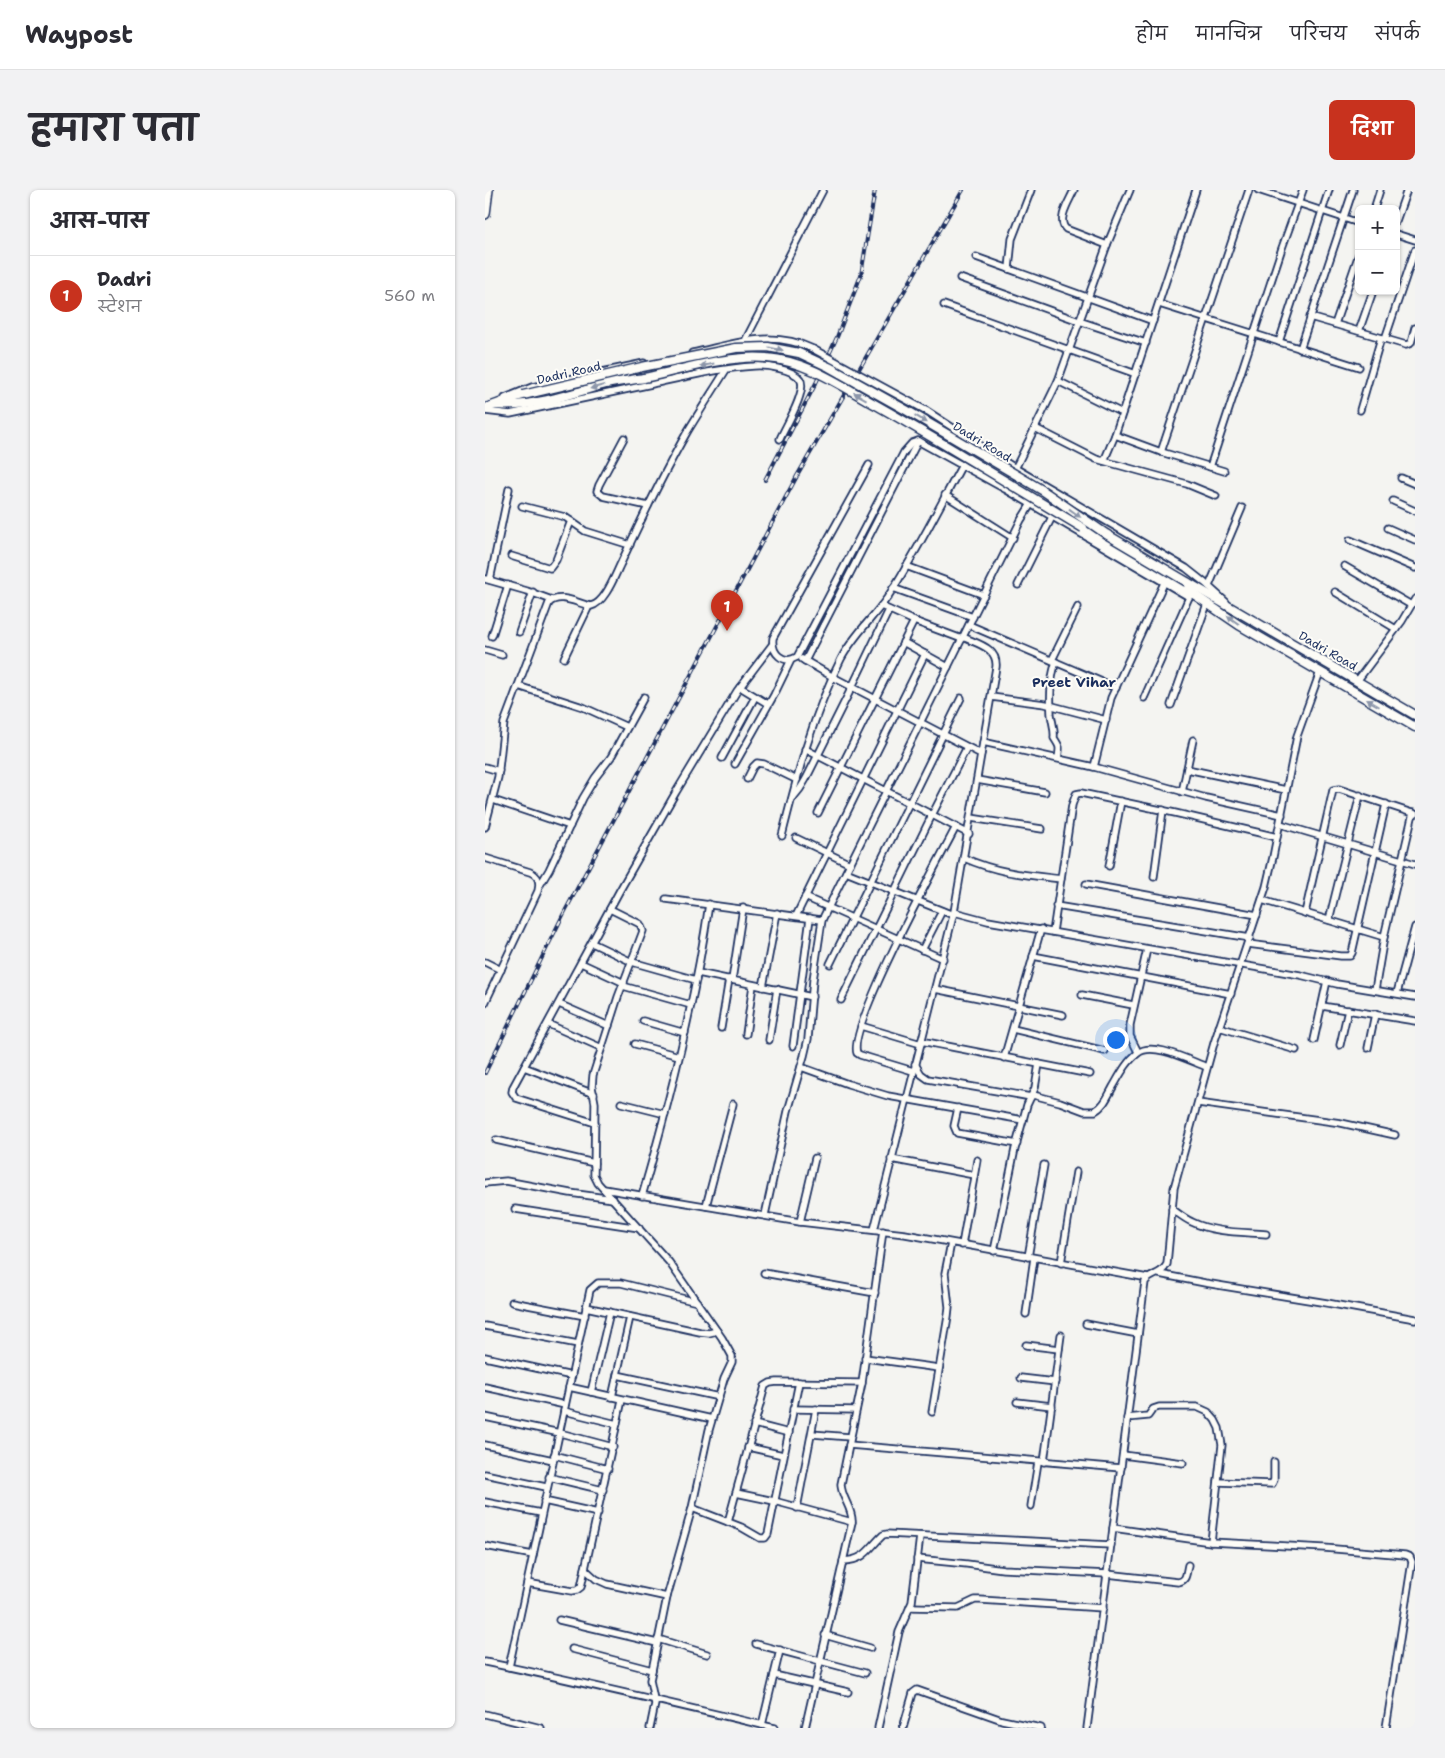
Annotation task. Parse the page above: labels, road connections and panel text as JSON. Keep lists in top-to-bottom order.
{
  "streets": {
    "street": ["Dadri Road"]
  },
  "districts": ["Preet Vihar"],
  "page": {
    "header": "Waypost",
    "nav": [
      "होम",
      "मानचित्र",
      "परिचय",
      "संपर्क"
    ],
    "title": "हमारा पता",
    "buttons": "दिशा",
    "heading": "आस-पास",
    "map_buttons": ["+", "−"],
    "list": [
      {
        "mark": "1",
        "name": "Dadri",
        "note": "स्टेशन",
        "value": "560 m"
      }
    ],
    "pins": "1"
  }
}
